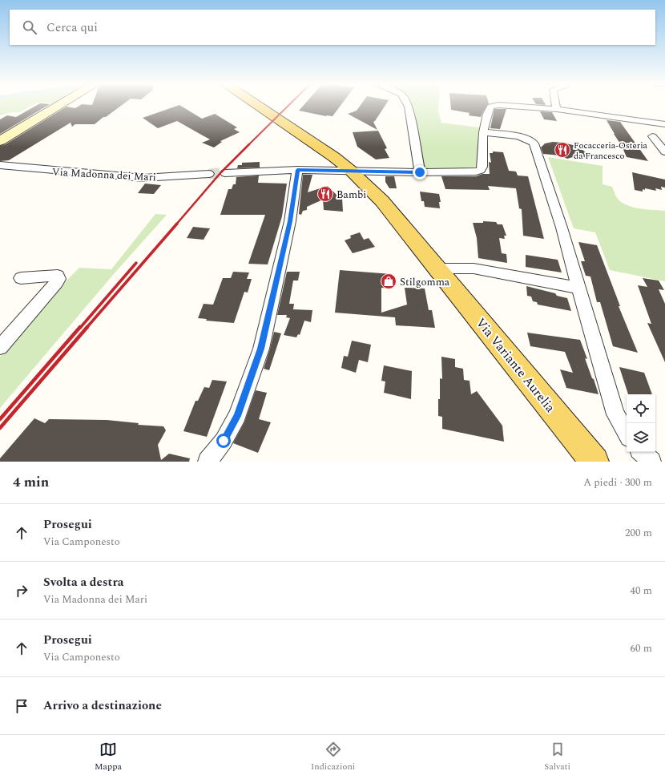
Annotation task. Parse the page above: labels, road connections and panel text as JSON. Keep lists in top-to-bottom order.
{
  "streets": {
    "main road": ["Via Variante Aurelia"],
    "street": ["Via Madonna dei Mari"]
  },
  "places": {
    "restaurant": ["Focacceria-Osteria da Francesco", "Bambi"],
    "shop": ["Stilgomma"]
  },
  "page": {
    "search": "Cerca qui",
    "heading": ["4 min", "A piedi · 300 m"],
    "list": [
      ["Prosegui", "Via Camponesto", "200 m"],
      ["Svolta a destra", "Via Madonna dei Mari", "40 m"],
      ["Prosegui", "Via Camponesto", "60 m"],
      "Arrivo a destinazione"
    ],
    "nav": ["Mappa", "Indicazioni", "Salvati"]
  }
}
